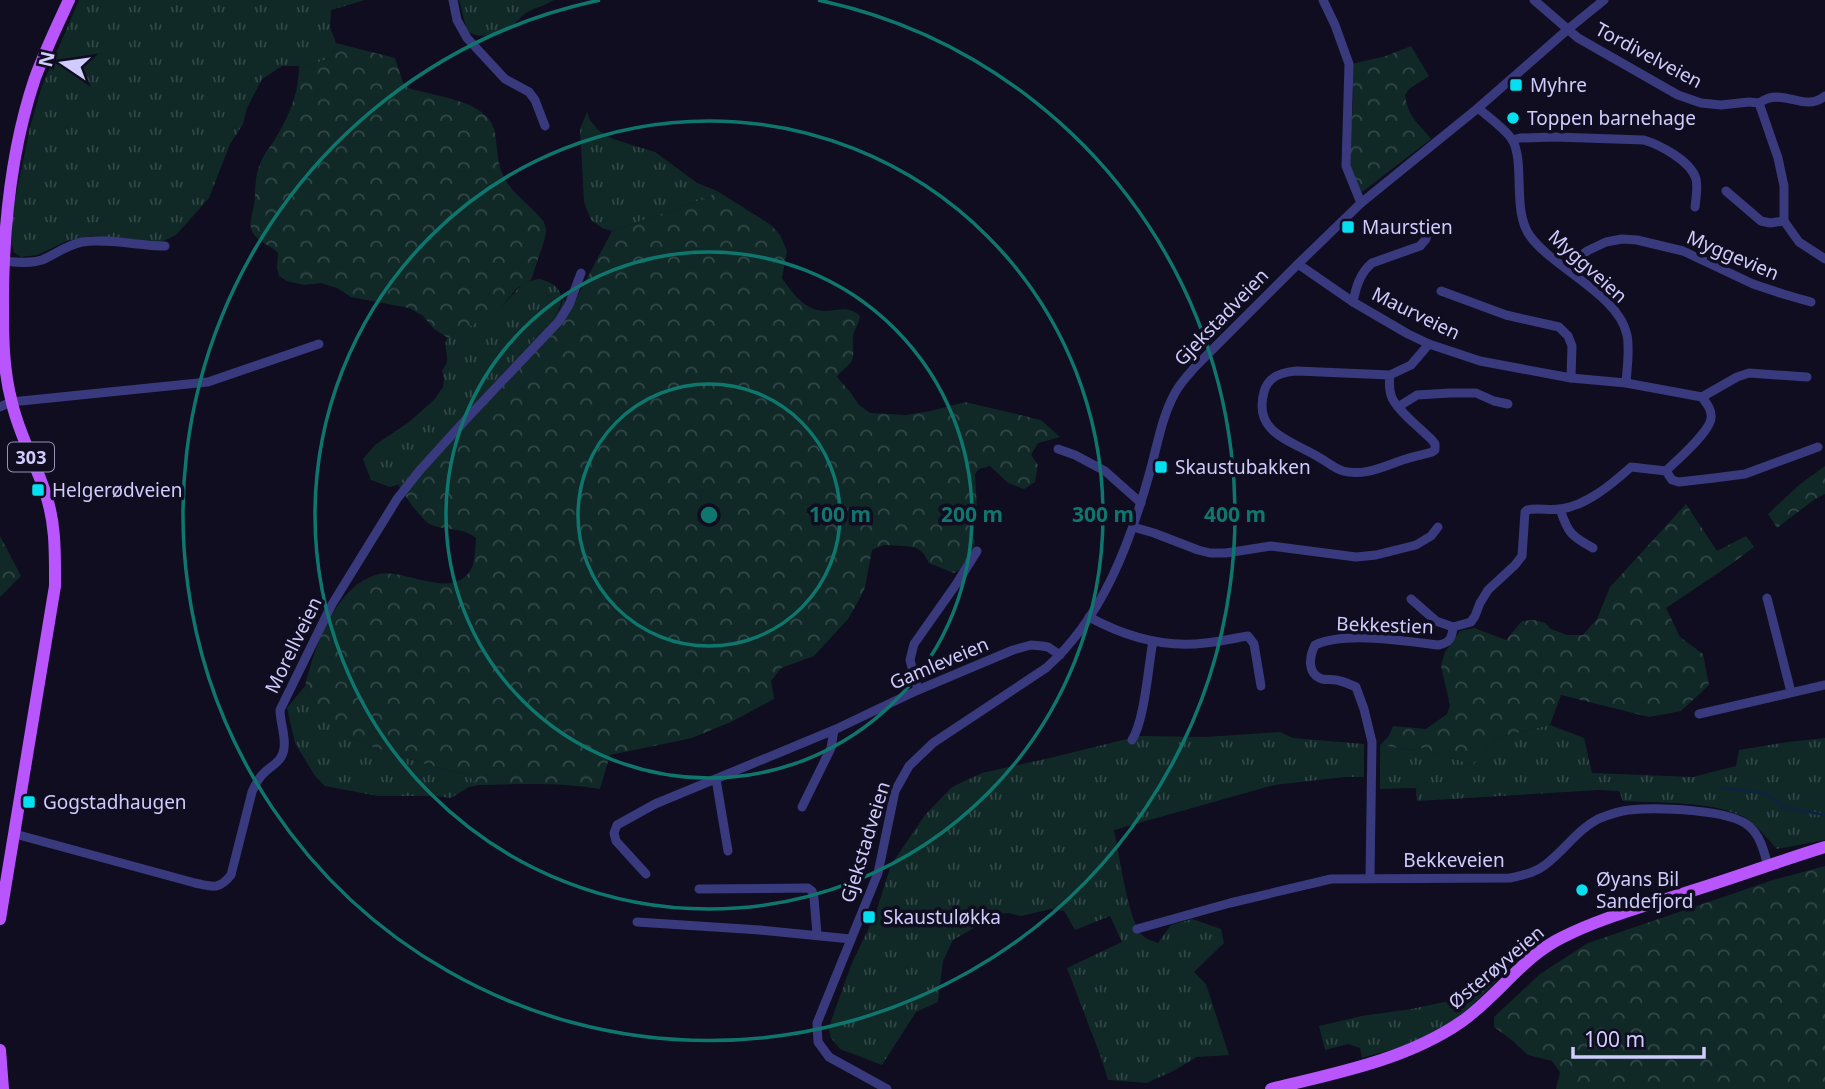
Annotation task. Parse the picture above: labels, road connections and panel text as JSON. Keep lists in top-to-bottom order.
{
  "streets": {
    "main road": ["303", "Østerøyveien"],
    "street": [
      "Tordivelveien",
      "Myggevien",
      "Myggveien",
      "Maurveien",
      "Gjekstadveien",
      "Bekkestien",
      "Morellveien",
      "Gamleveien",
      "Bekkeveien"
    ]
  },
  "crossings": [
    ["Tordivelveien", "Gjekstadveien"],
    ["Myggevien", "Myggveien"],
    ["Myggveien", "Maurveien"],
    ["Maurveien", "Gjekstadveien"],
    ["Gjekstadveien", "Gamleveien"],
    ["303", "Morellveien"],
    ["Bekkestien", "Bekkeveien"],
    ["Bekkeveien", "Østerøyveien"]
  ],
  "places": {
    "transit": [
      "Myhre",
      "Maurstien",
      "Skaustubakken",
      "Helgerødveien",
      "Gogstadhaugen",
      "Skaustuløkka"
    ],
    "other": ["Toppen barnehage", "Øyans Bil Sandefjord"]
  },
  "scale_bar": "100 m",
  "north": "left",
  "rings": [
    "100 m",
    "200 m",
    "300 m",
    "400 m"
  ]
}
